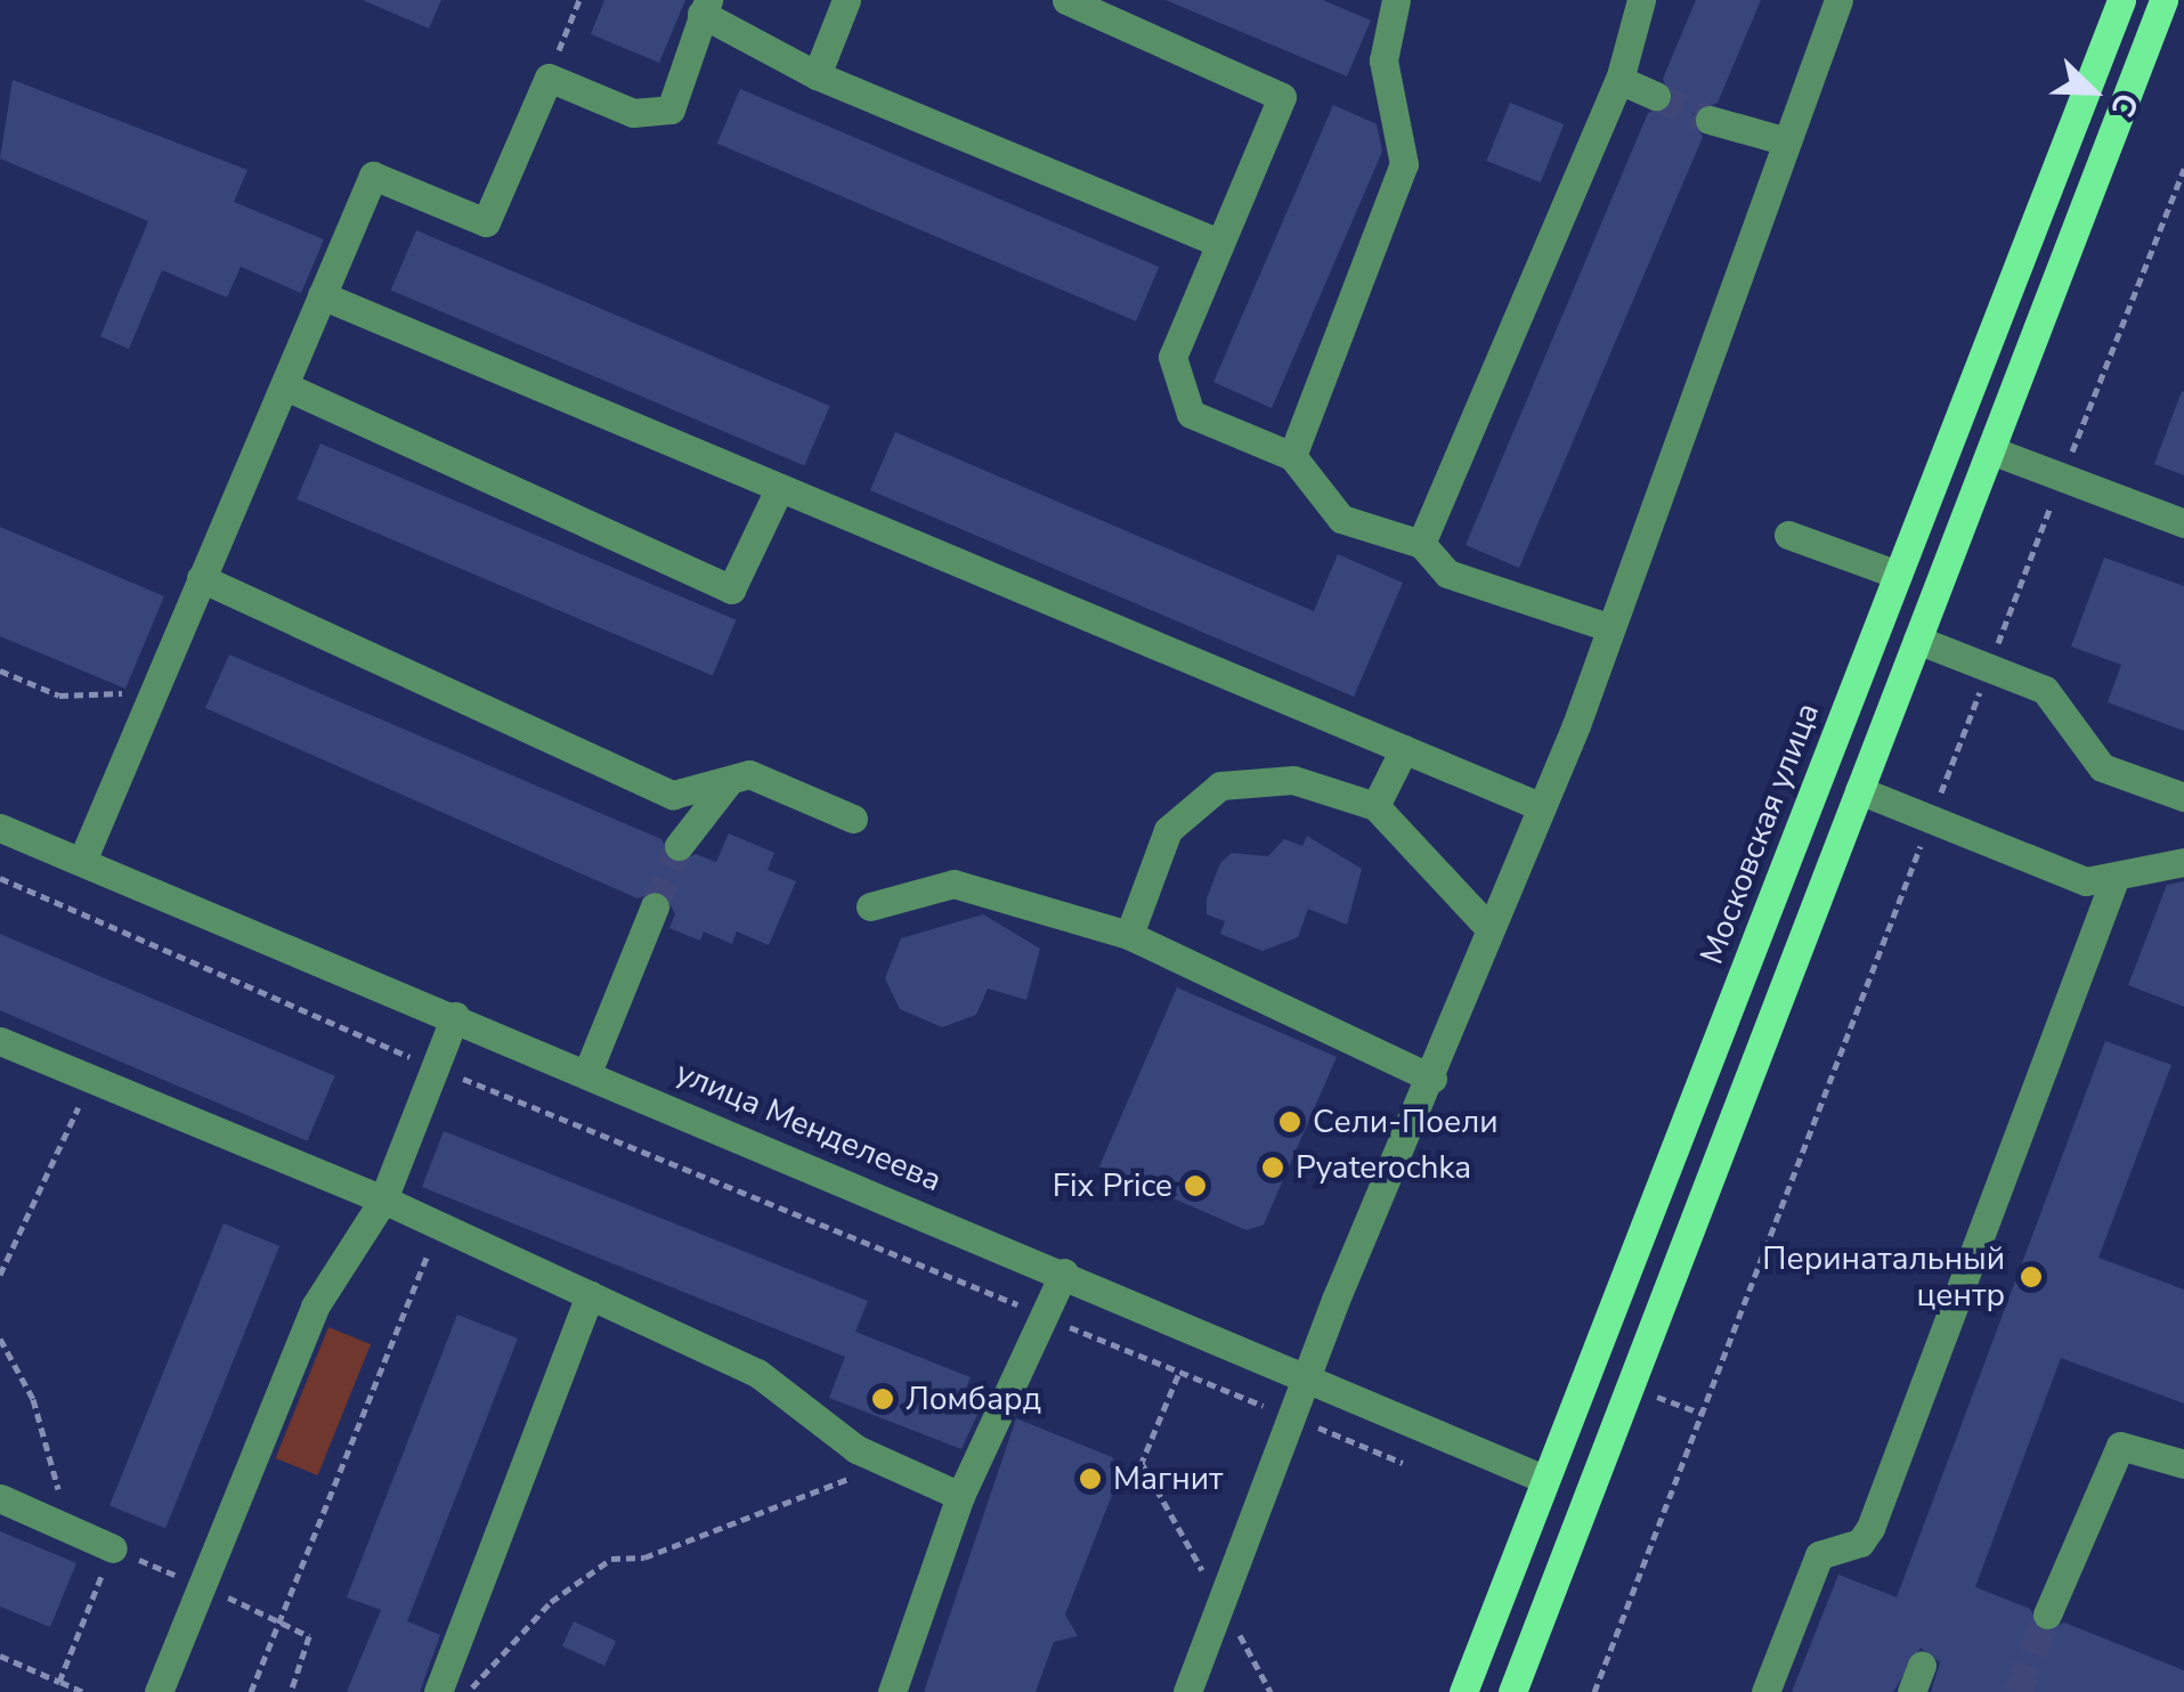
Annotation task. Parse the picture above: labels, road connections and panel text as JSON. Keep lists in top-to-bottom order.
{
  "streets": {
    "main road": ["Московская улица", "улица Менделеева"]
  },
  "crossings": [
    ["Московская улица", "улица Менделеева"]
  ],
  "places": [
    "Сели-Поели",
    "Pyaterochka",
    "Fix Price",
    "Перинатальный центр",
    "Ломбард",
    "Магнит"
  ],
  "north": "bottom right"
}
